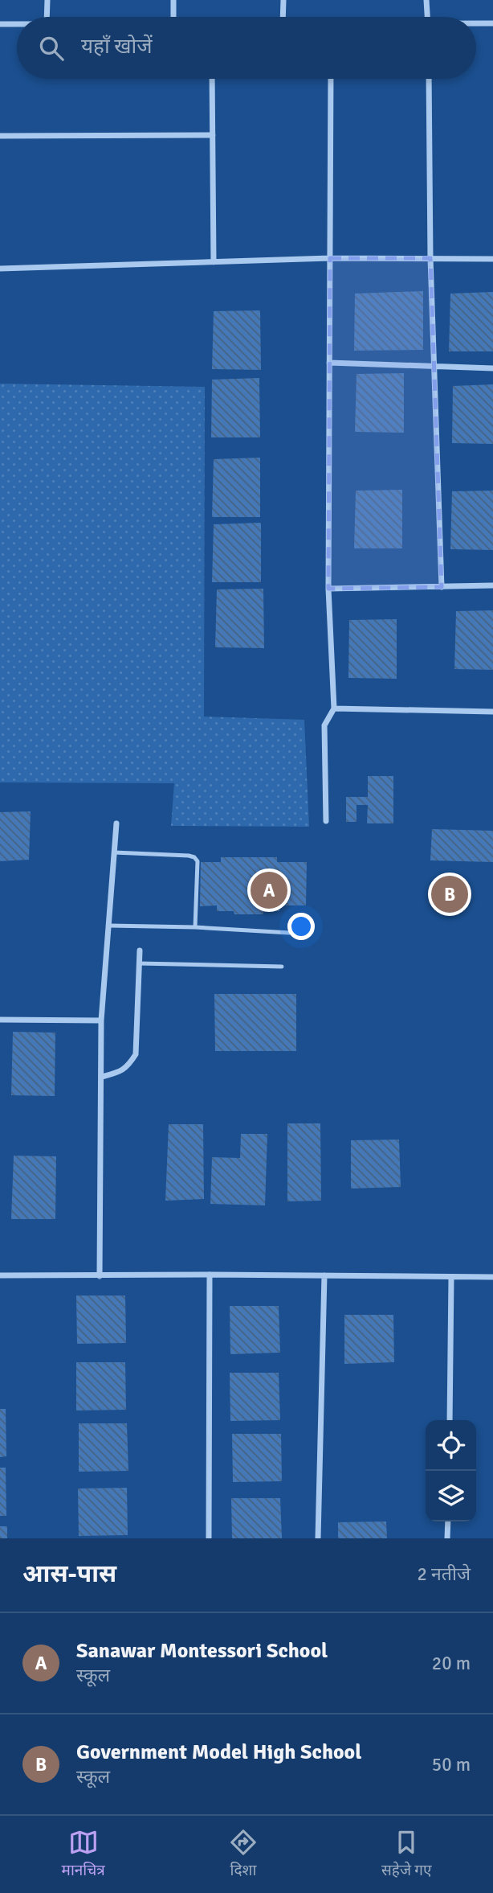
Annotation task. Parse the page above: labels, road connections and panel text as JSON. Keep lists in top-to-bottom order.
{
  "page": {
    "search": "यहाँ खोजें",
    "pins": ["A", "B"],
    "heading": ["आस-पास", "2 नतीजे"],
    "list": [
      {
        "mark": "A",
        "name": "Sanawar Montessori School",
        "note": "स्कूल",
        "value": "20 m"
      },
      {
        "mark": "B",
        "name": "Government Model High School",
        "note": "स्कूल",
        "value": "50 m"
      }
    ],
    "nav": ["मानचित्र", "दिशा", "सहेजे गए"]
  }
}
